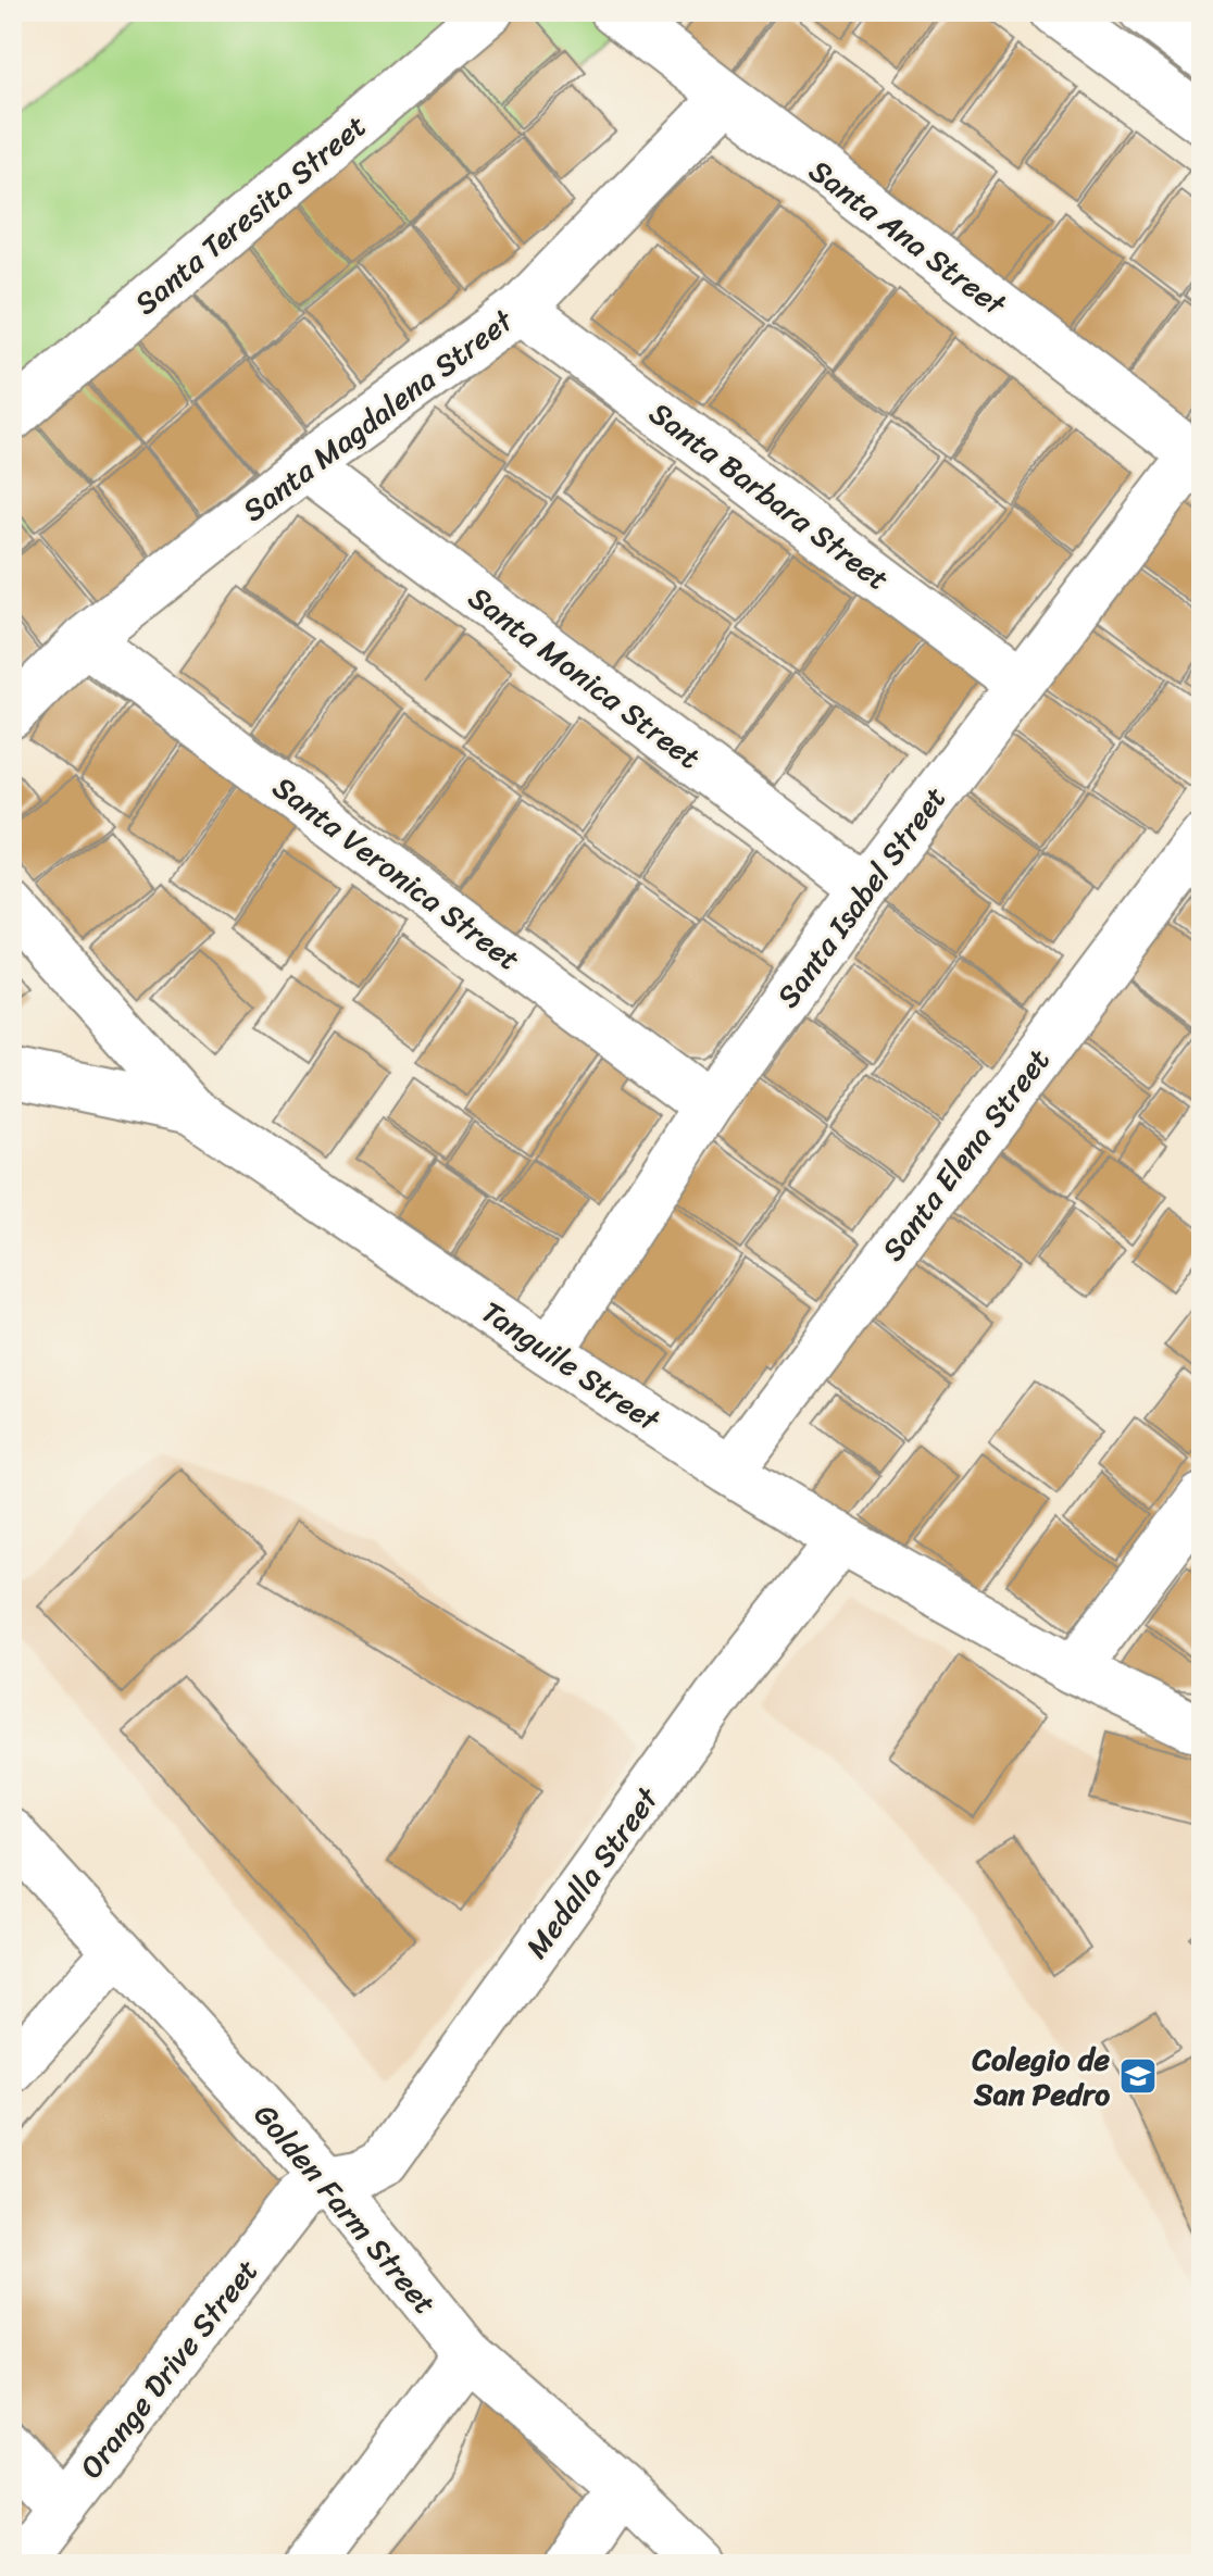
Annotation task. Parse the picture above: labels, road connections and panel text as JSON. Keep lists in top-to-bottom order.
{
  "streets": {
    "street": [
      "Santa Teresita Street",
      "Santa Ana Street",
      "Santa Magdalena Street",
      "Santa Barbara Street",
      "Santa Monica Street",
      "Santa Veronica Street",
      "Santa Isabel Street",
      "Santa Elena Street",
      "Tanguile Street",
      "Medalla Street",
      "Golden Farm Street",
      "Orange Drive Street"
    ]
  },
  "crossings": [
    ["Santa Ana Street", "Santa Magdalena Street"],
    ["Santa Ana Street", "Santa Isabel Street"],
    ["Santa Magdalena Street", "Santa Barbara Street"],
    ["Santa Magdalena Street", "Santa Monica Street"],
    ["Santa Magdalena Street", "Santa Veronica Street"],
    ["Santa Barbara Street", "Santa Isabel Street"],
    ["Santa Monica Street", "Santa Isabel Street"],
    ["Santa Veronica Street", "Santa Isabel Street"],
    ["Santa Isabel Street", "Tanguile Street"],
    ["Santa Elena Street", "Tanguile Street"],
    ["Tanguile Street", "Medalla Street"],
    ["Medalla Street", "Golden Farm Street"],
    ["Medalla Street", "Orange Drive Street"],
    ["Golden Farm Street", "Orange Drive Street"]
  ],
  "places": {
    "school or university": ["Colegio de San Pedro"]
  }
}
